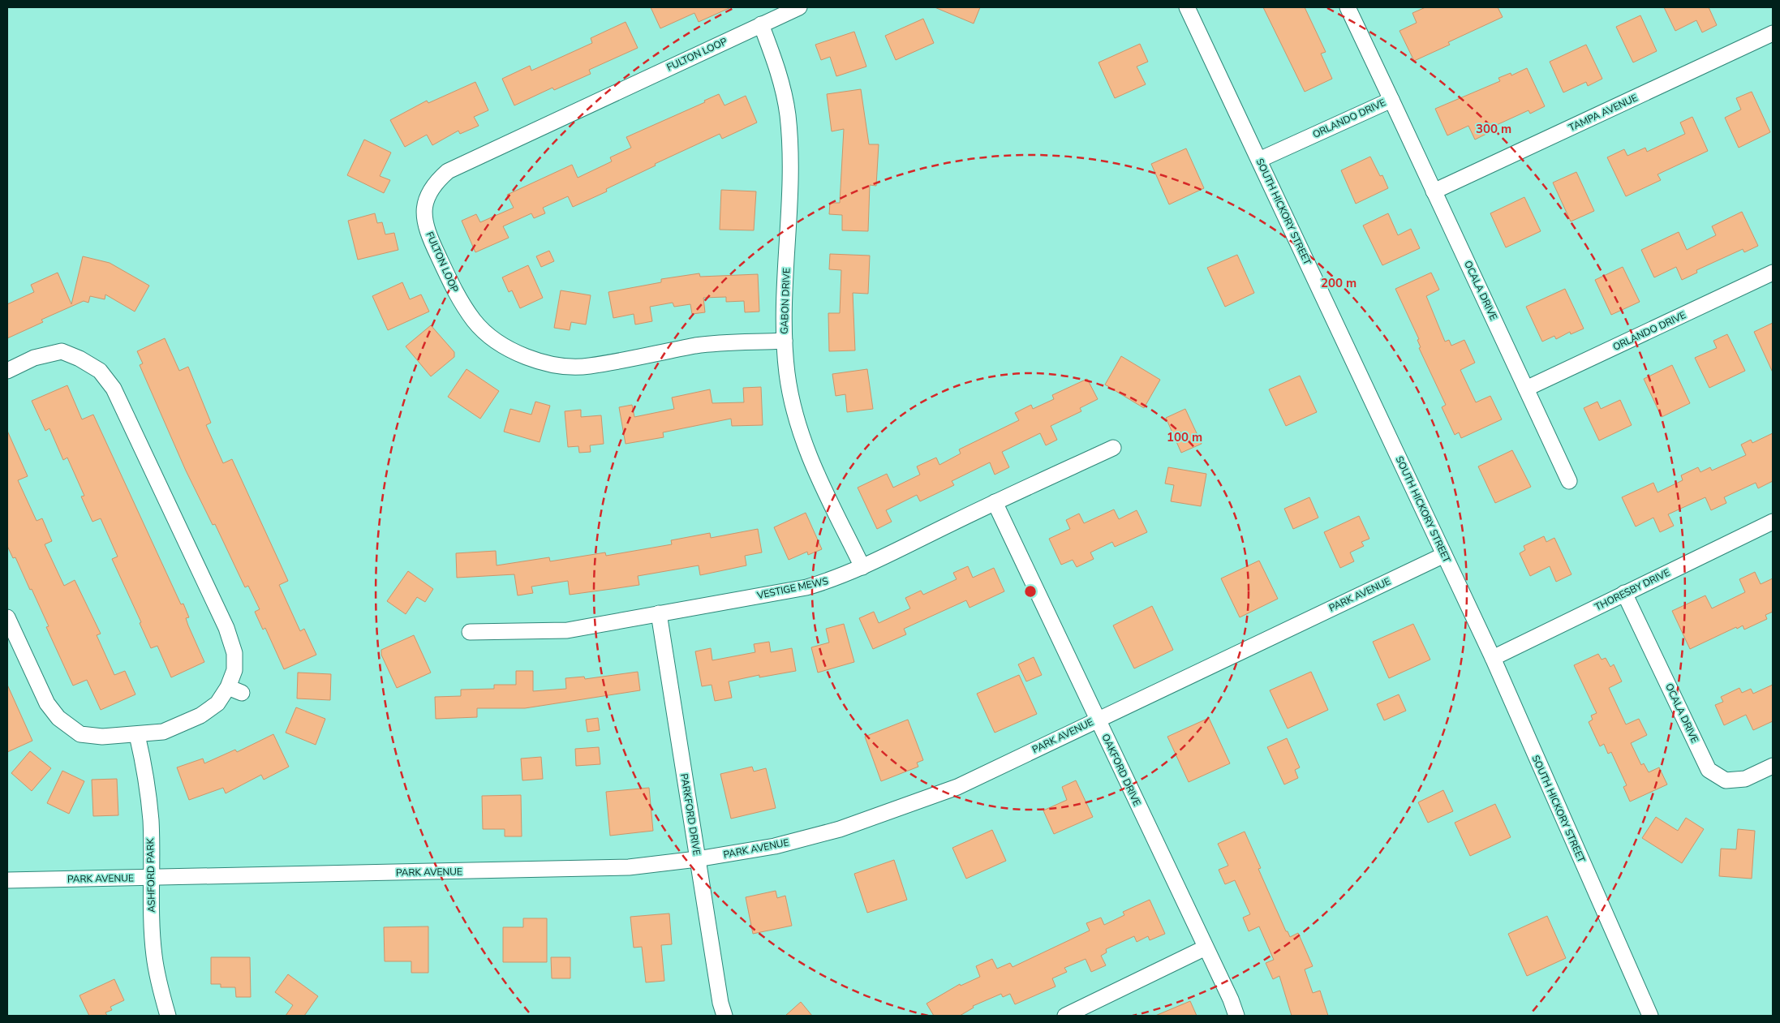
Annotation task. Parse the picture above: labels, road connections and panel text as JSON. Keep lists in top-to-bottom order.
{
  "streets": {
    "street": [
      "FULTON LOOP",
      "TAMPA AVENUE",
      "ORLANDO DRIVE",
      "SOUTH HICKORY STREET",
      "OCALA DRIVE",
      "GABON DRIVE",
      "VESTIGE MEWS",
      "THORESBY DRIVE",
      "PARK AVENUE",
      "OAKFORD DRIVE",
      "PARKFORD DRIVE",
      "ASHFORD PARK"
    ]
  },
  "crossings": [
    ["FULTON LOOP", "GABON DRIVE"],
    ["TAMPA AVENUE", "OCALA DRIVE"],
    ["ORLANDO DRIVE", "SOUTH HICKORY STREET"],
    ["ORLANDO DRIVE", "OCALA DRIVE"],
    ["SOUTH HICKORY STREET", "THORESBY DRIVE"],
    ["SOUTH HICKORY STREET", "PARK AVENUE"],
    ["OCALA DRIVE", "THORESBY DRIVE"],
    ["GABON DRIVE", "VESTIGE MEWS"],
    ["VESTIGE MEWS", "OAKFORD DRIVE"],
    ["VESTIGE MEWS", "PARKFORD DRIVE"],
    ["PARK AVENUE", "OAKFORD DRIVE"],
    ["PARK AVENUE", "PARKFORD DRIVE"],
    ["PARK AVENUE", "ASHFORD PARK"]
  ],
  "rings": ["300 m", "200 m", "100 m"]
}
